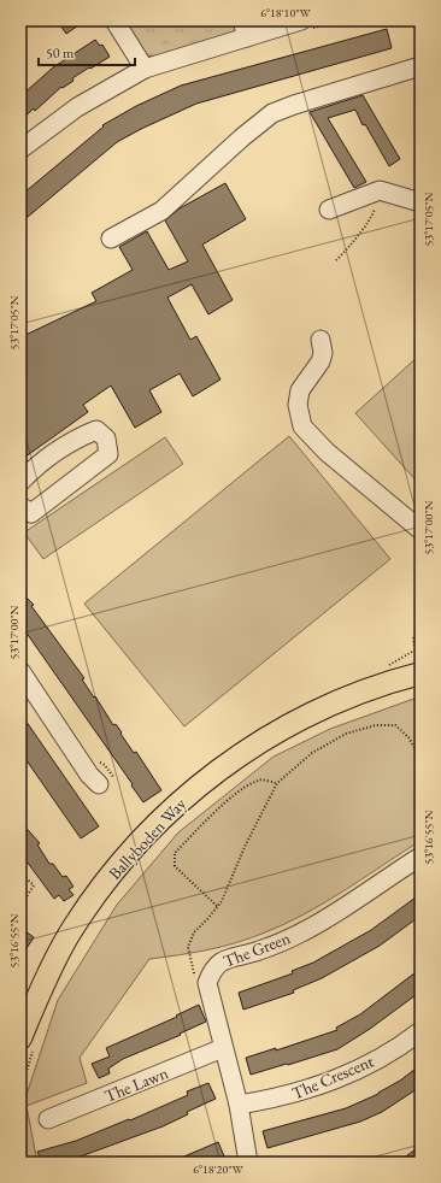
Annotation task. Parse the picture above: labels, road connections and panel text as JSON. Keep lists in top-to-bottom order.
{
  "streets": {
    "main road": ["Ballyboden Way"],
    "street": ["The Green", "The Crescent", "The Lawn"]
  },
  "crossings": [
    ["The Green", "The Crescent"],
    ["The Green", "The Lawn"]
  ],
  "scale_bar": "50 m",
  "coordinates": [
    "6°18'10\"W",
    "53°17'05\"N",
    "53°17'00\"N",
    "53°16'55\"N",
    "6°18'20\"W"
  ]
}
